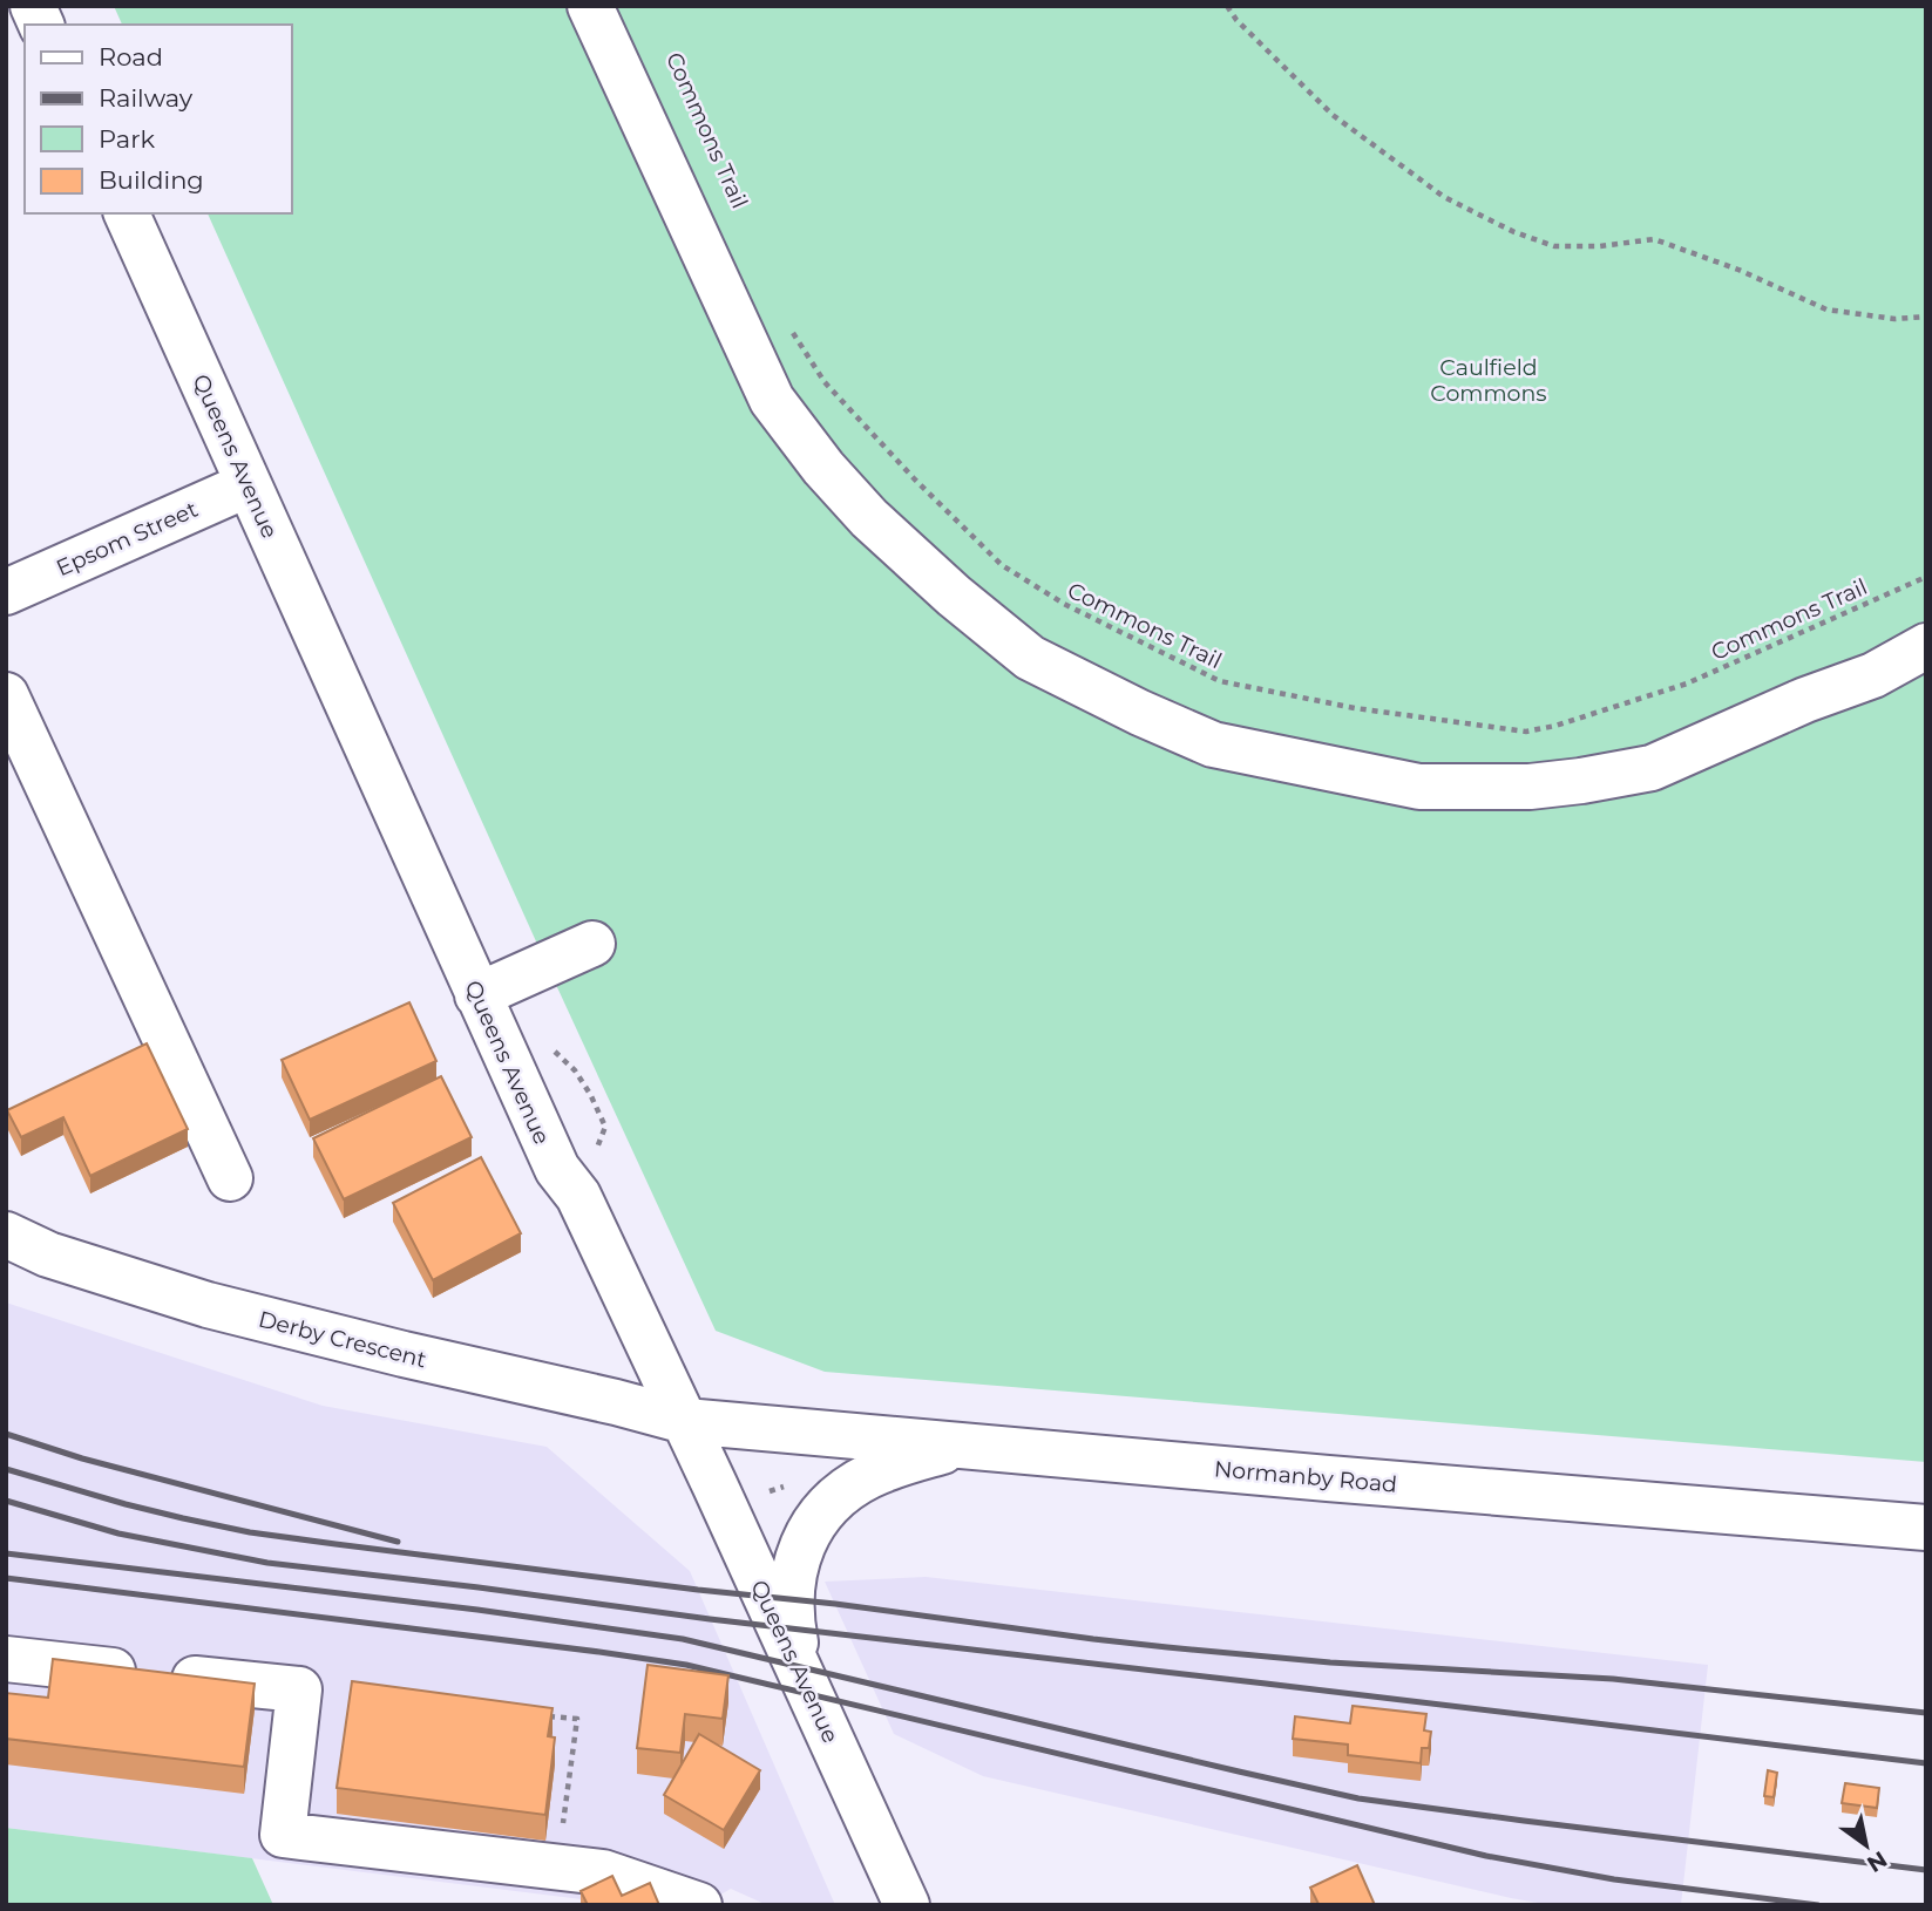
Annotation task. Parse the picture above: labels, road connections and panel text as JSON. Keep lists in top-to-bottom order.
{
  "streets": {
    "street": [
      "Queens Avenue",
      "Epsom Street",
      "Derby Crescent",
      "Normanby Road"
    ],
    "path": ["Commons Trail"]
  },
  "crossings": [
    ["Queens Avenue", "Epsom Street"],
    ["Queens Avenue", "Derby Crescent"],
    ["Queens Avenue", "Normanby Road"],
    ["Derby Crescent", "Normanby Road"]
  ],
  "parks": ["Caulfield Commons"],
  "legend": [
    "Road",
    "Railway",
    "Park",
    "Building"
  ],
  "north": "bottom right"
}
